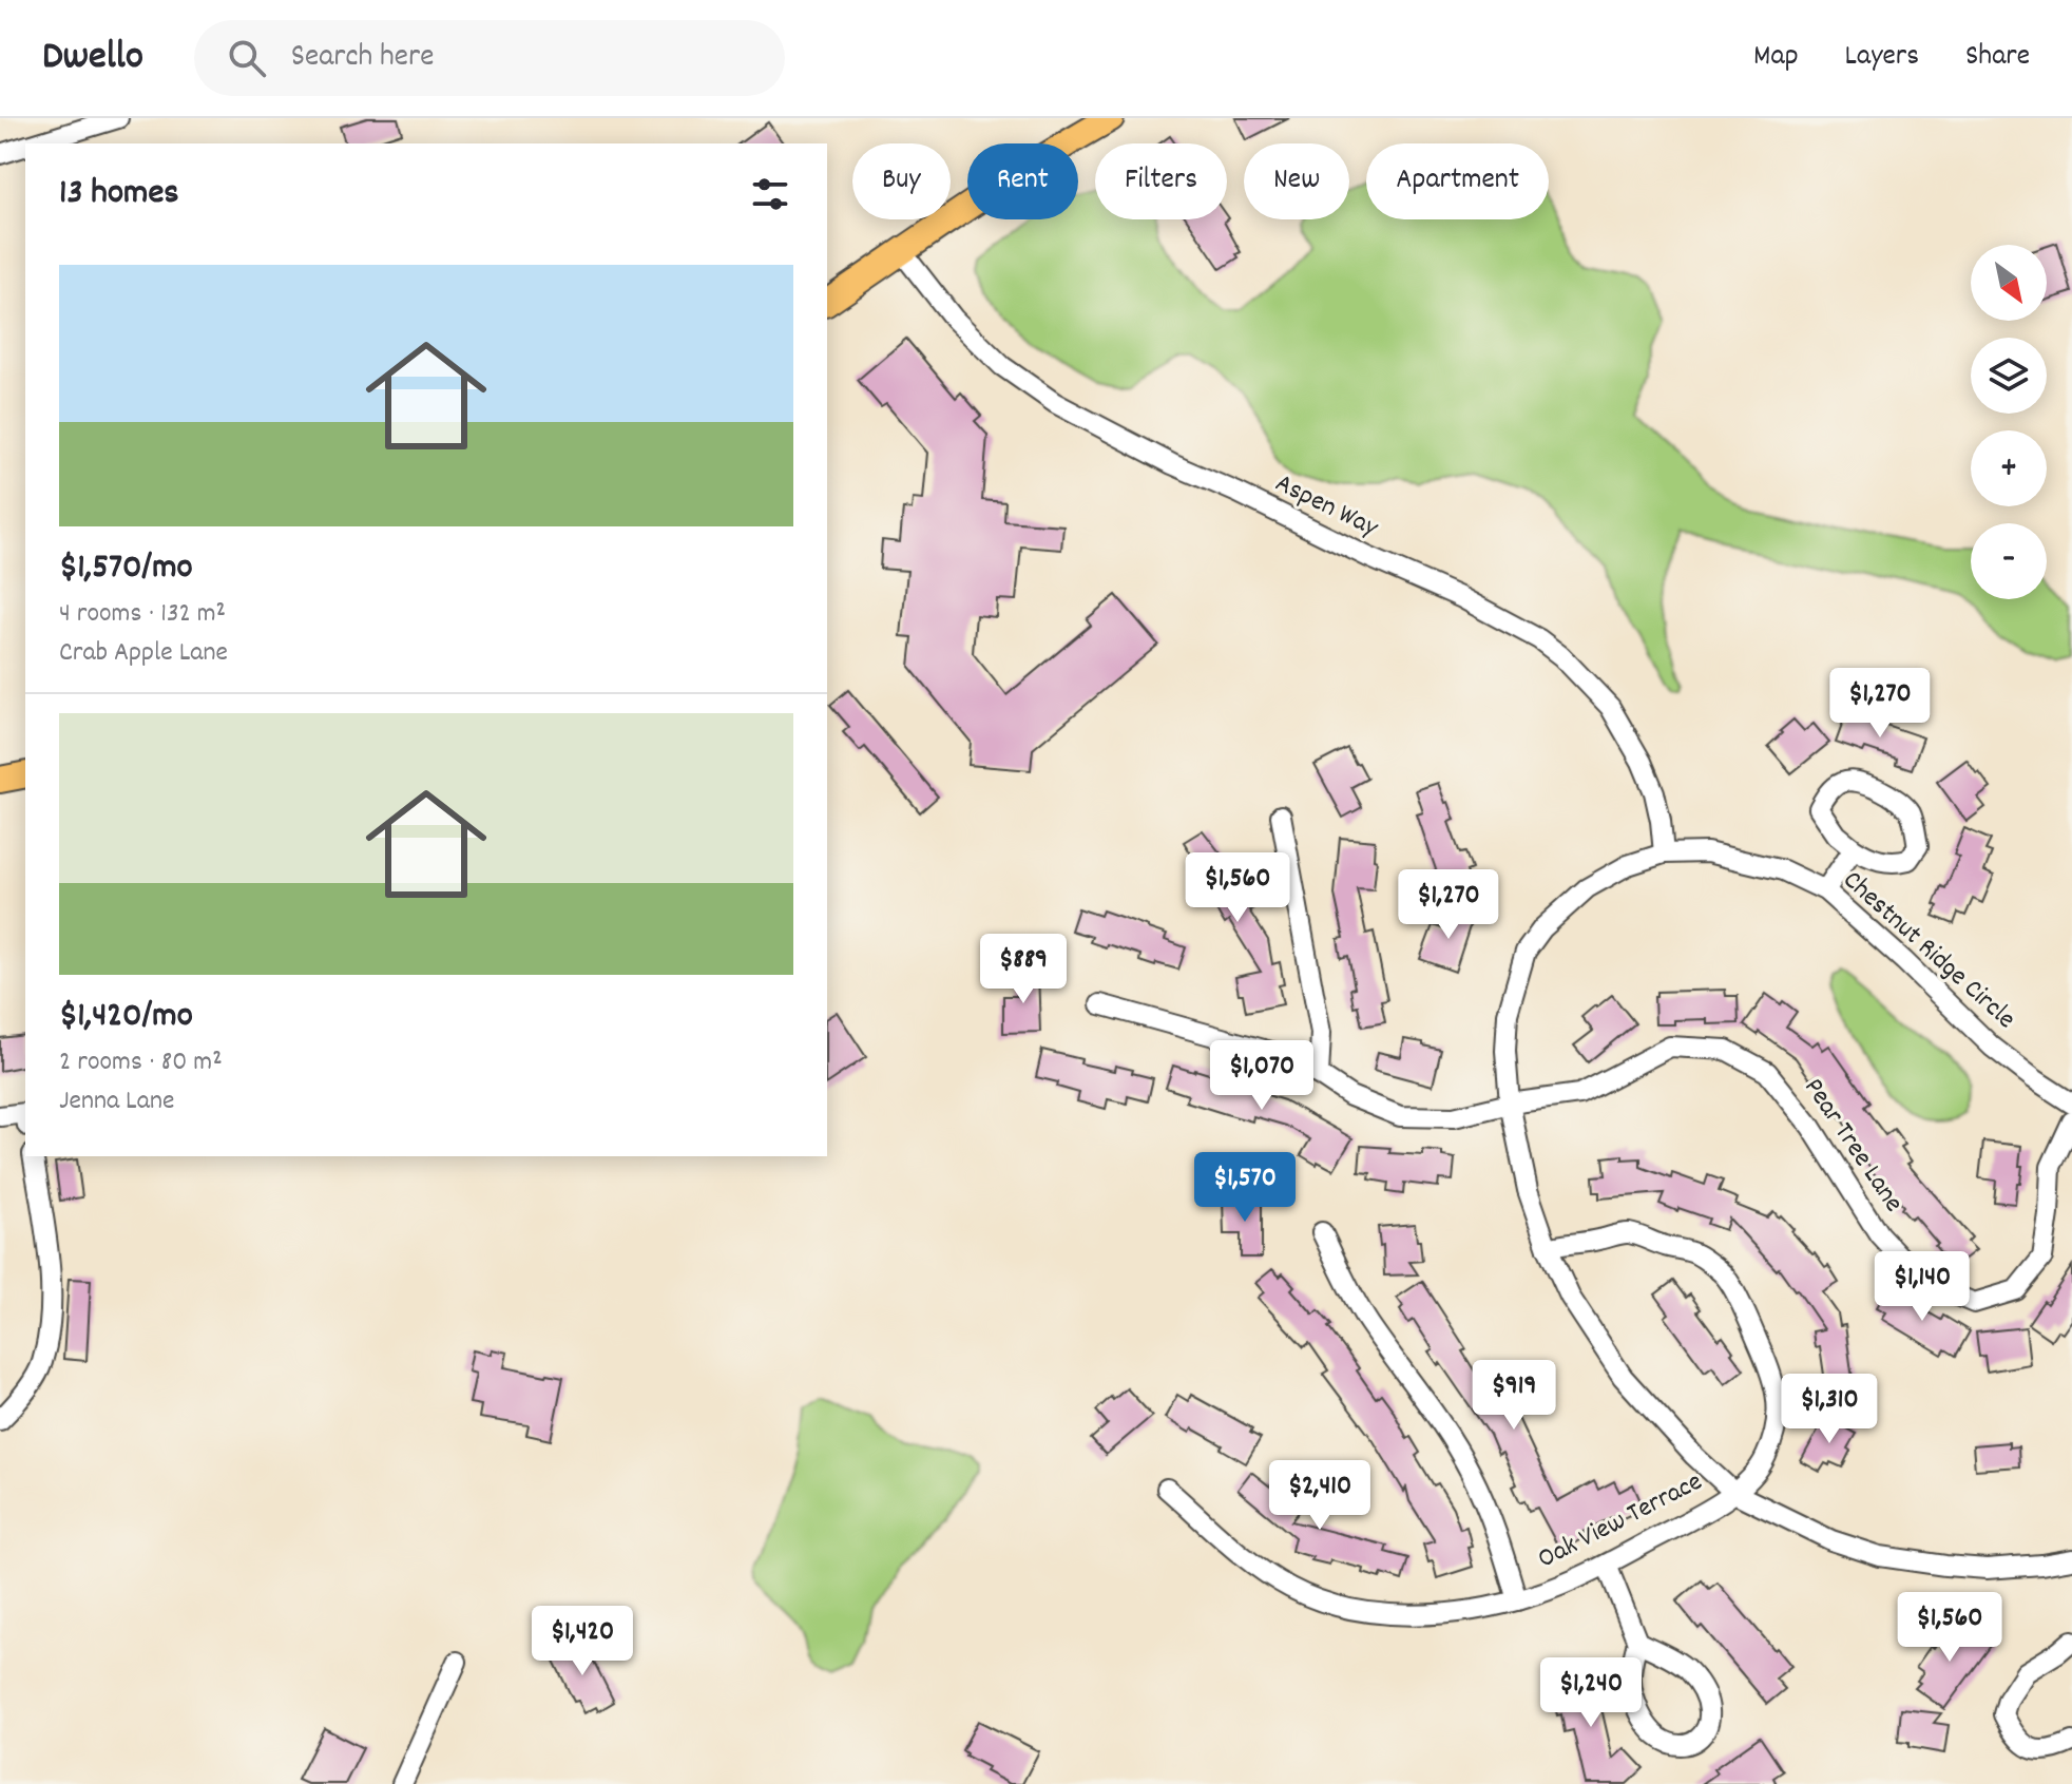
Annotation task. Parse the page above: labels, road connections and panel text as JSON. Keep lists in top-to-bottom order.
{
  "streets": {
    "street": [
      "Aspen Way",
      "Chestnut Ridge Circle",
      "Pear Tree Lane",
      "Oak View Terrace"
    ]
  },
  "crossings": [
    ["Aspen Way", "Chestnut Ridge Circle"],
    ["Chestnut Ridge Circle", "Pear Tree Lane"],
    ["Chestnut Ridge Circle", "Oak View Terrace"]
  ],
  "north": "bottom right",
  "page": {
    "header": "Dwello",
    "search": "Search here",
    "nav": ["Map", "Layers", "Share"],
    "chip": [
      "Buy",
      "Rent",
      "Filters",
      "New",
      "Apartment"
    ],
    "heading": "13 homes",
    "map_buttons": ["+", "−"],
    "list": [
      {
        "name": "$1,570/mo",
        "note": "4 rooms · 132 m² · Crab Apple Lane"
      },
      {
        "name": "$1,420/mo",
        "note": "2 rooms · 80 m² · Jenna Lane"
      }
    ],
    "price": [
      "$1,270",
      "$1,560",
      "$1,270",
      "$889",
      "$1,070",
      "$1,570",
      "$1,140",
      "$919",
      "$1,310",
      "$2,410",
      "$1,560",
      "$1,420",
      "$1,240"
    ]
  }
}
